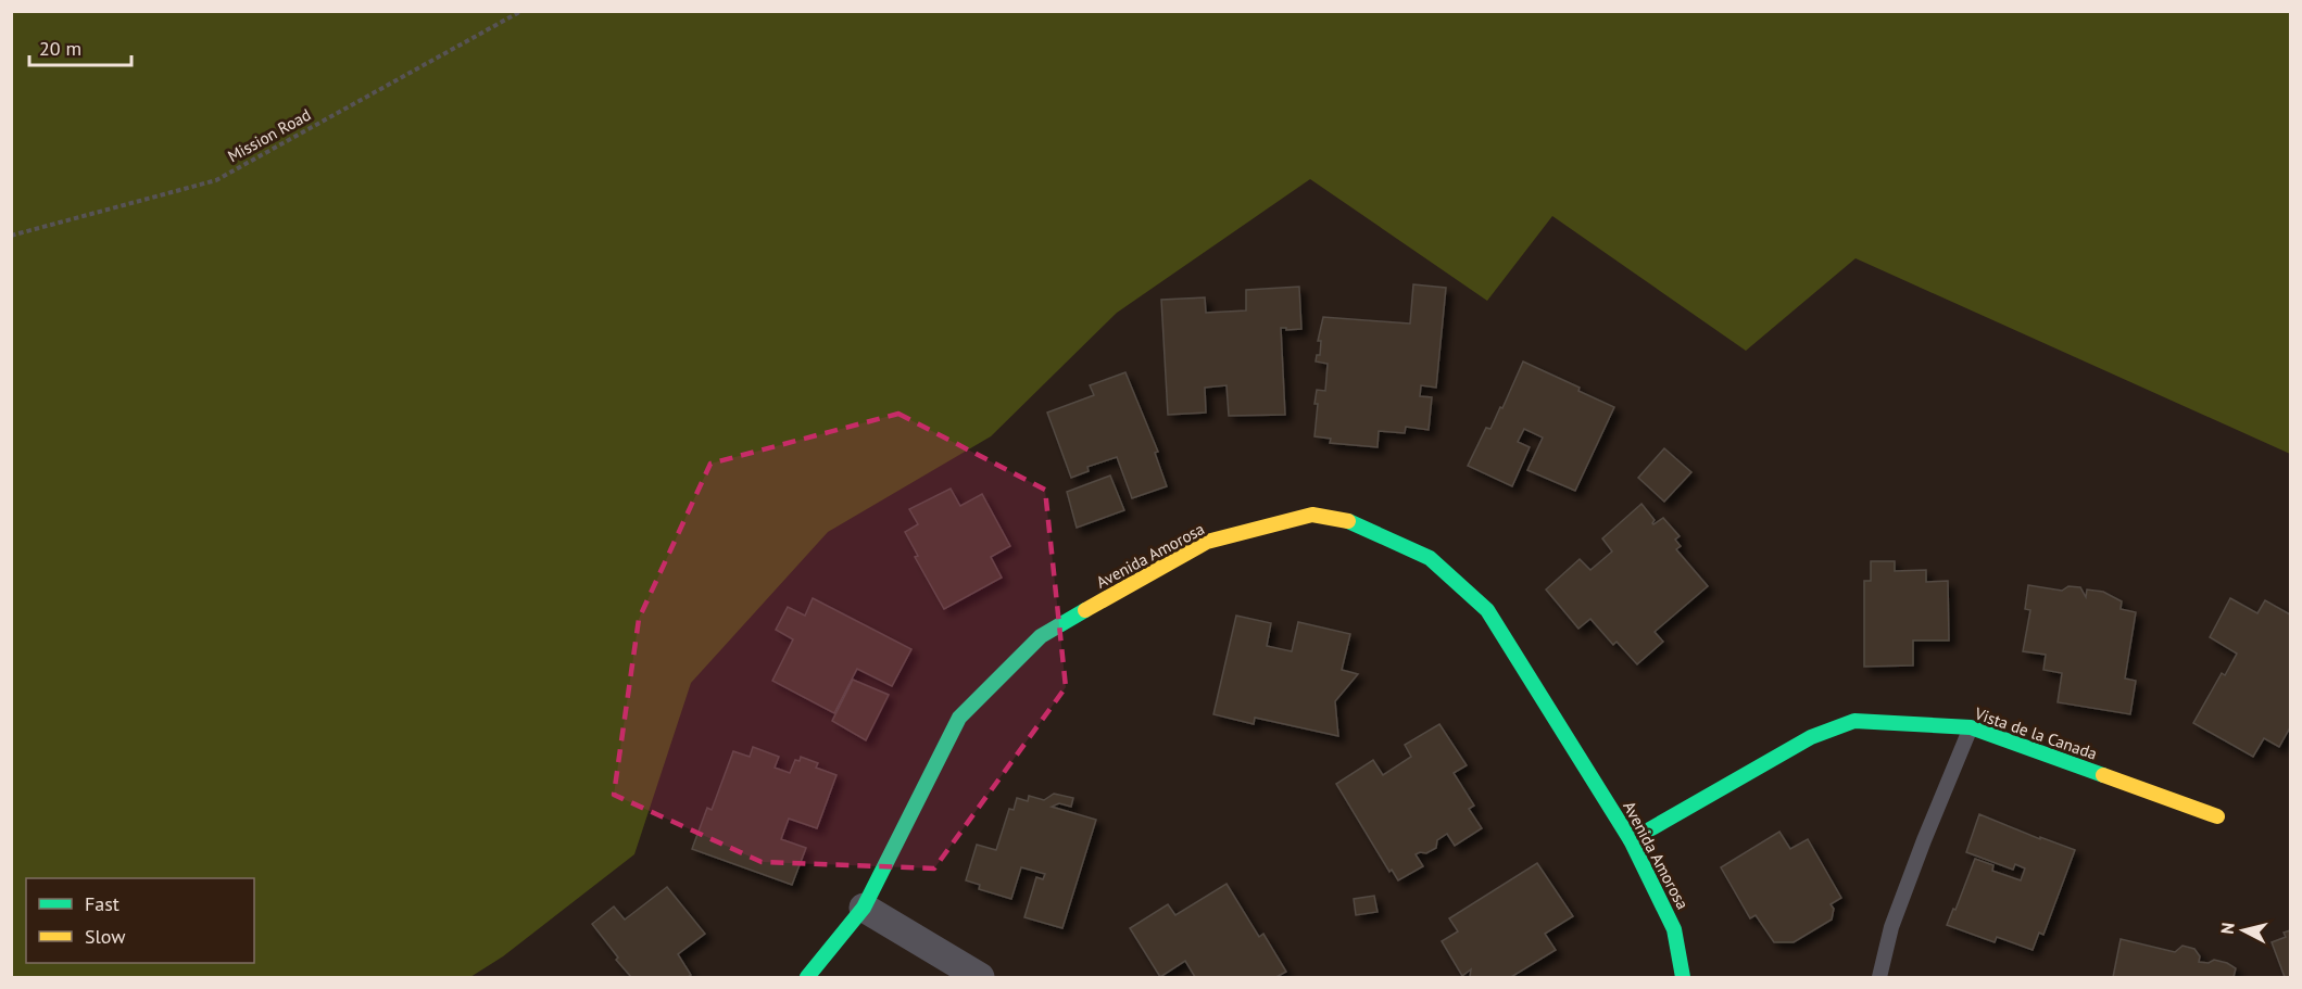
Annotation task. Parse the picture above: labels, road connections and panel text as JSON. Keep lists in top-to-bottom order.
{
  "streets": {
    "street": ["Avenida Amorosa", "Vista de la Canada"],
    "path": ["Mission Road"]
  },
  "crossings": [
    ["Avenida Amorosa", "Vista de la Canada"]
  ],
  "legend": ["Fast", "Slow"],
  "scale_bar": "20 m",
  "north": "left"
}
